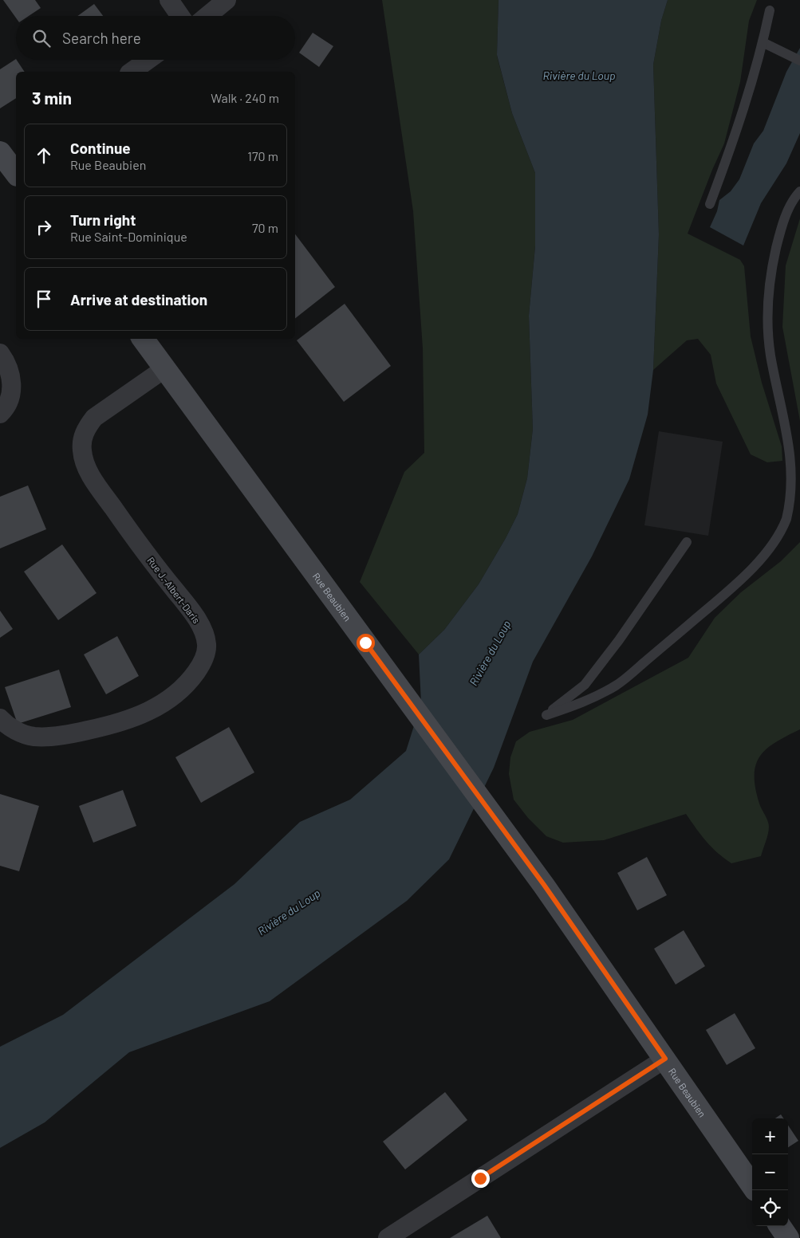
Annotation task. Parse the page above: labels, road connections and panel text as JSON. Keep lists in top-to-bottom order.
{
  "streets": {
    "main road": ["Rue Beaubien"],
    "street": ["Rue J.-Albert-Daris"]
  },
  "crossings": [
    ["Rue J.-Albert-Daris", "Rue Beaubien"]
  ],
  "water": ["Rivière du Loup"],
  "page": {
    "search": "Search here",
    "heading": ["3 min", "Walk · 240 m"],
    "list": [
      ["Continue", "Rue Beaubien", "170 m"],
      ["Turn right", "Rue Saint-Dominique", "70 m"],
      "Arrive at destination"
    ],
    "map_buttons": ["+", "−"]
  }
}
